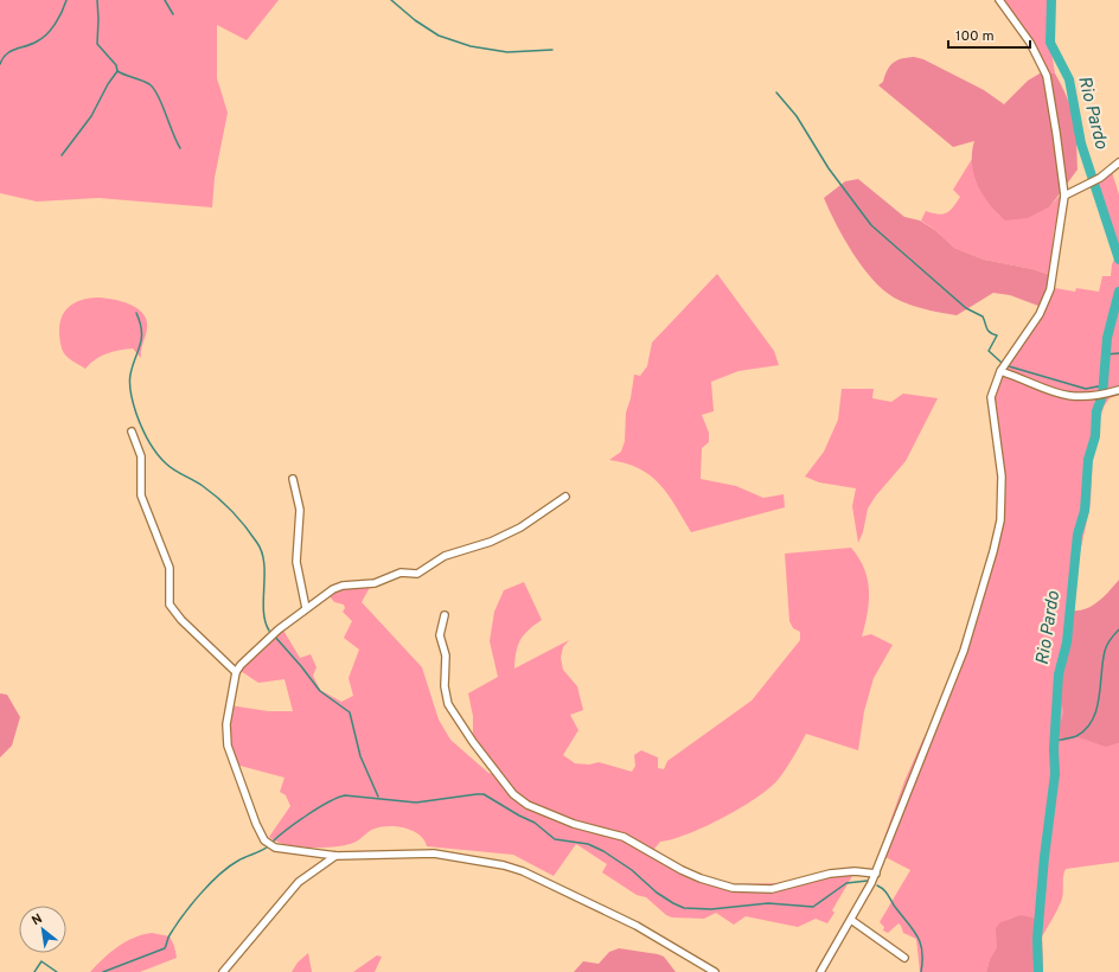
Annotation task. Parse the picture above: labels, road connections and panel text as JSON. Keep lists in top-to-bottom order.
{
  "water": ["Rio Pardo"],
  "scale_bar": "100 m",
  "north": "top left"
}
